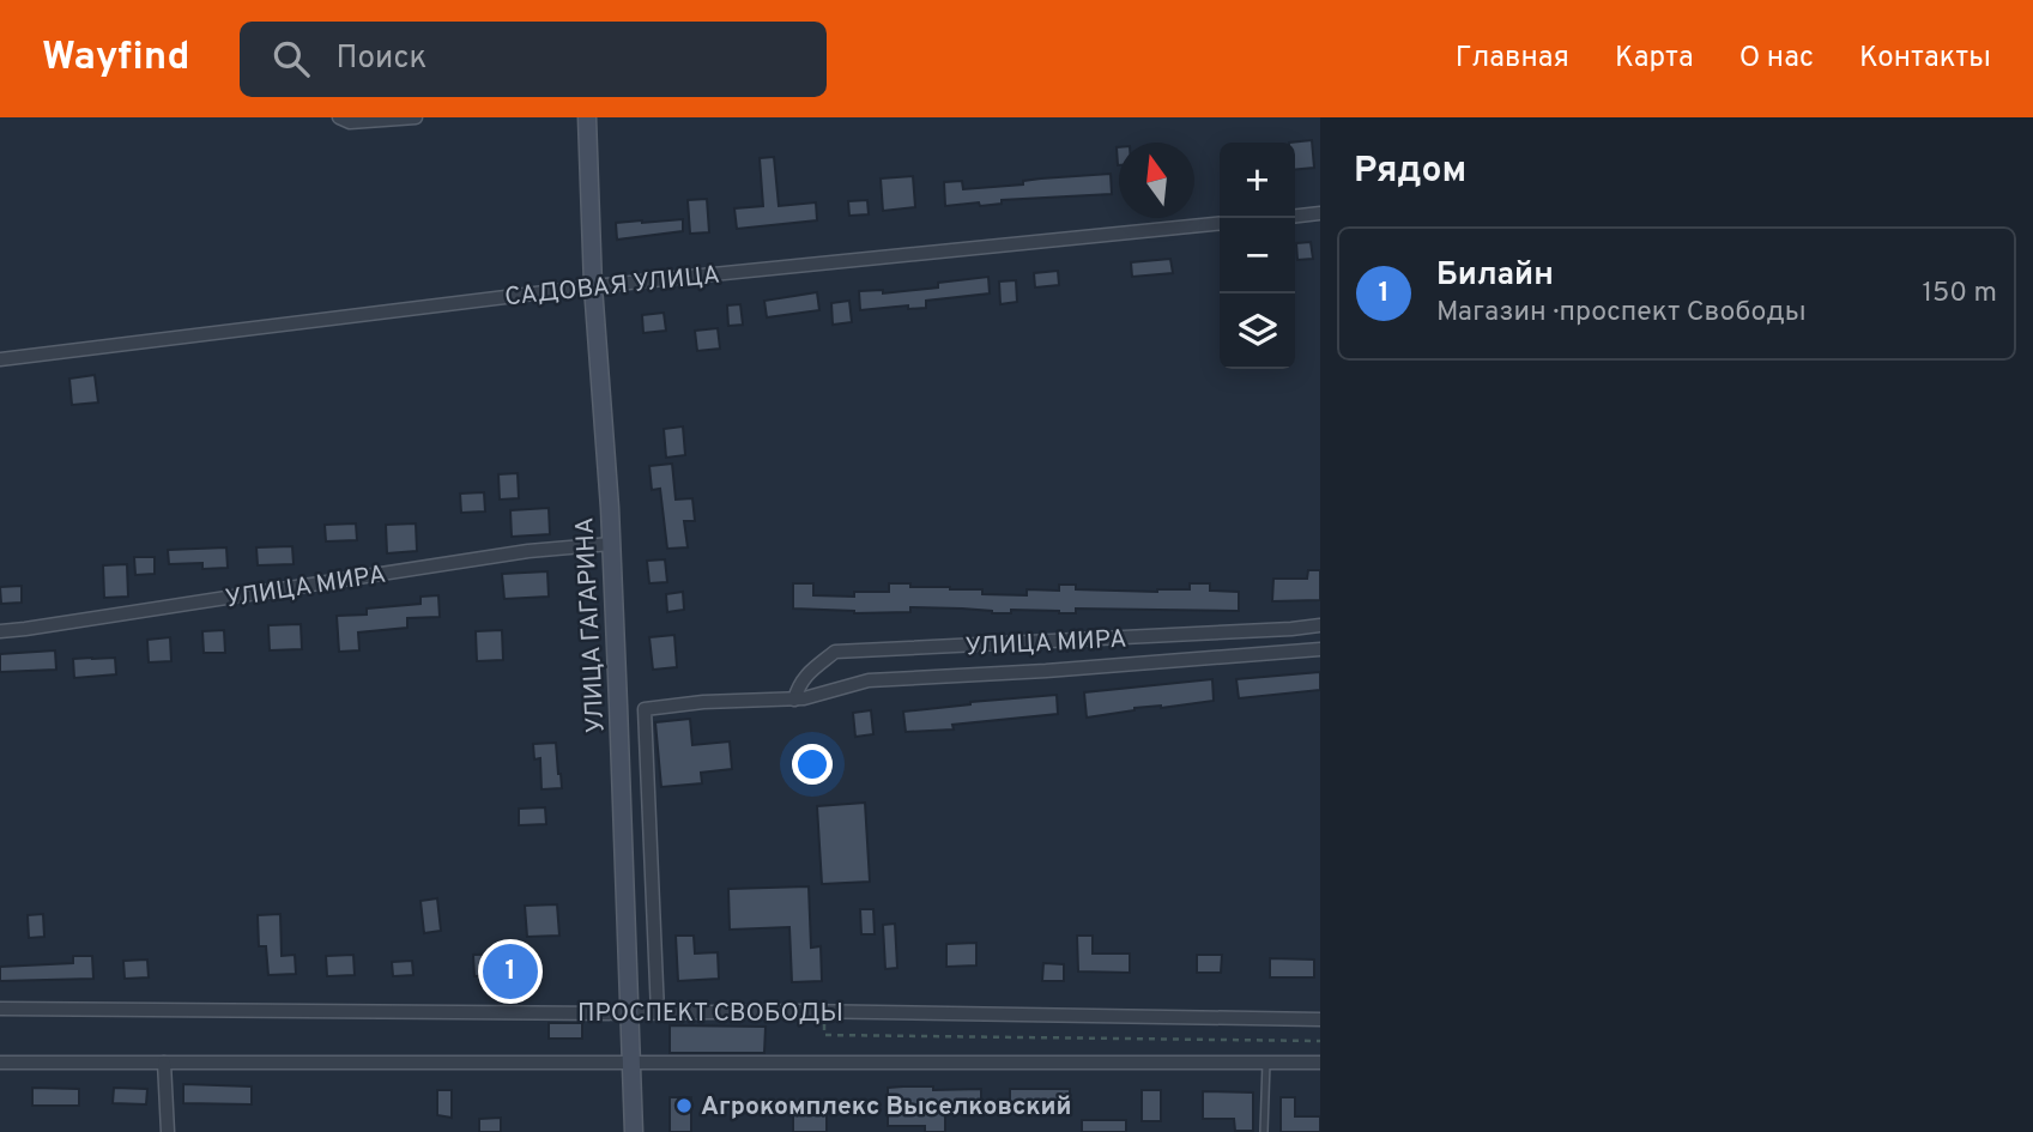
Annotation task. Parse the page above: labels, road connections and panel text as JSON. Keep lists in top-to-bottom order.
{
  "streets": {
    "main road": ["УЛИЦА ГАГАРИНА"],
    "street": ["САДОВАЯ УЛИЦА", "УЛИЦА МИРА", "ПРОСПЕКТ СВОБОДЫ"]
  },
  "crossings": [
    ["САДОВАЯ УЛИЦА", "УЛИЦА ГАГАРИНА"],
    ["УЛИЦА МИРА", "УЛИЦА ГАГАРИНА"],
    ["УЛИЦА МИРА", "ПРОСПЕКТ СВОБОДЫ"],
    ["УЛИЦА ГАГАРИНА", "ПРОСПЕКТ СВОБОДЫ"]
  ],
  "places": ["Агрокомплекс Выселковский"],
  "north": "top",
  "page": {
    "header": "Wayfind",
    "search": "Поиск",
    "nav": [
      "Главная",
      "Карта",
      "О нас",
      "Контакты"
    ],
    "heading": "Рядом",
    "map_buttons": ["+", "−"],
    "list": [
      {
        "mark": "1",
        "name": "Билайн",
        "note": "Магазин · проспект Свободы",
        "value": "150 m"
      }
    ],
    "pins": "1"
  }
}
